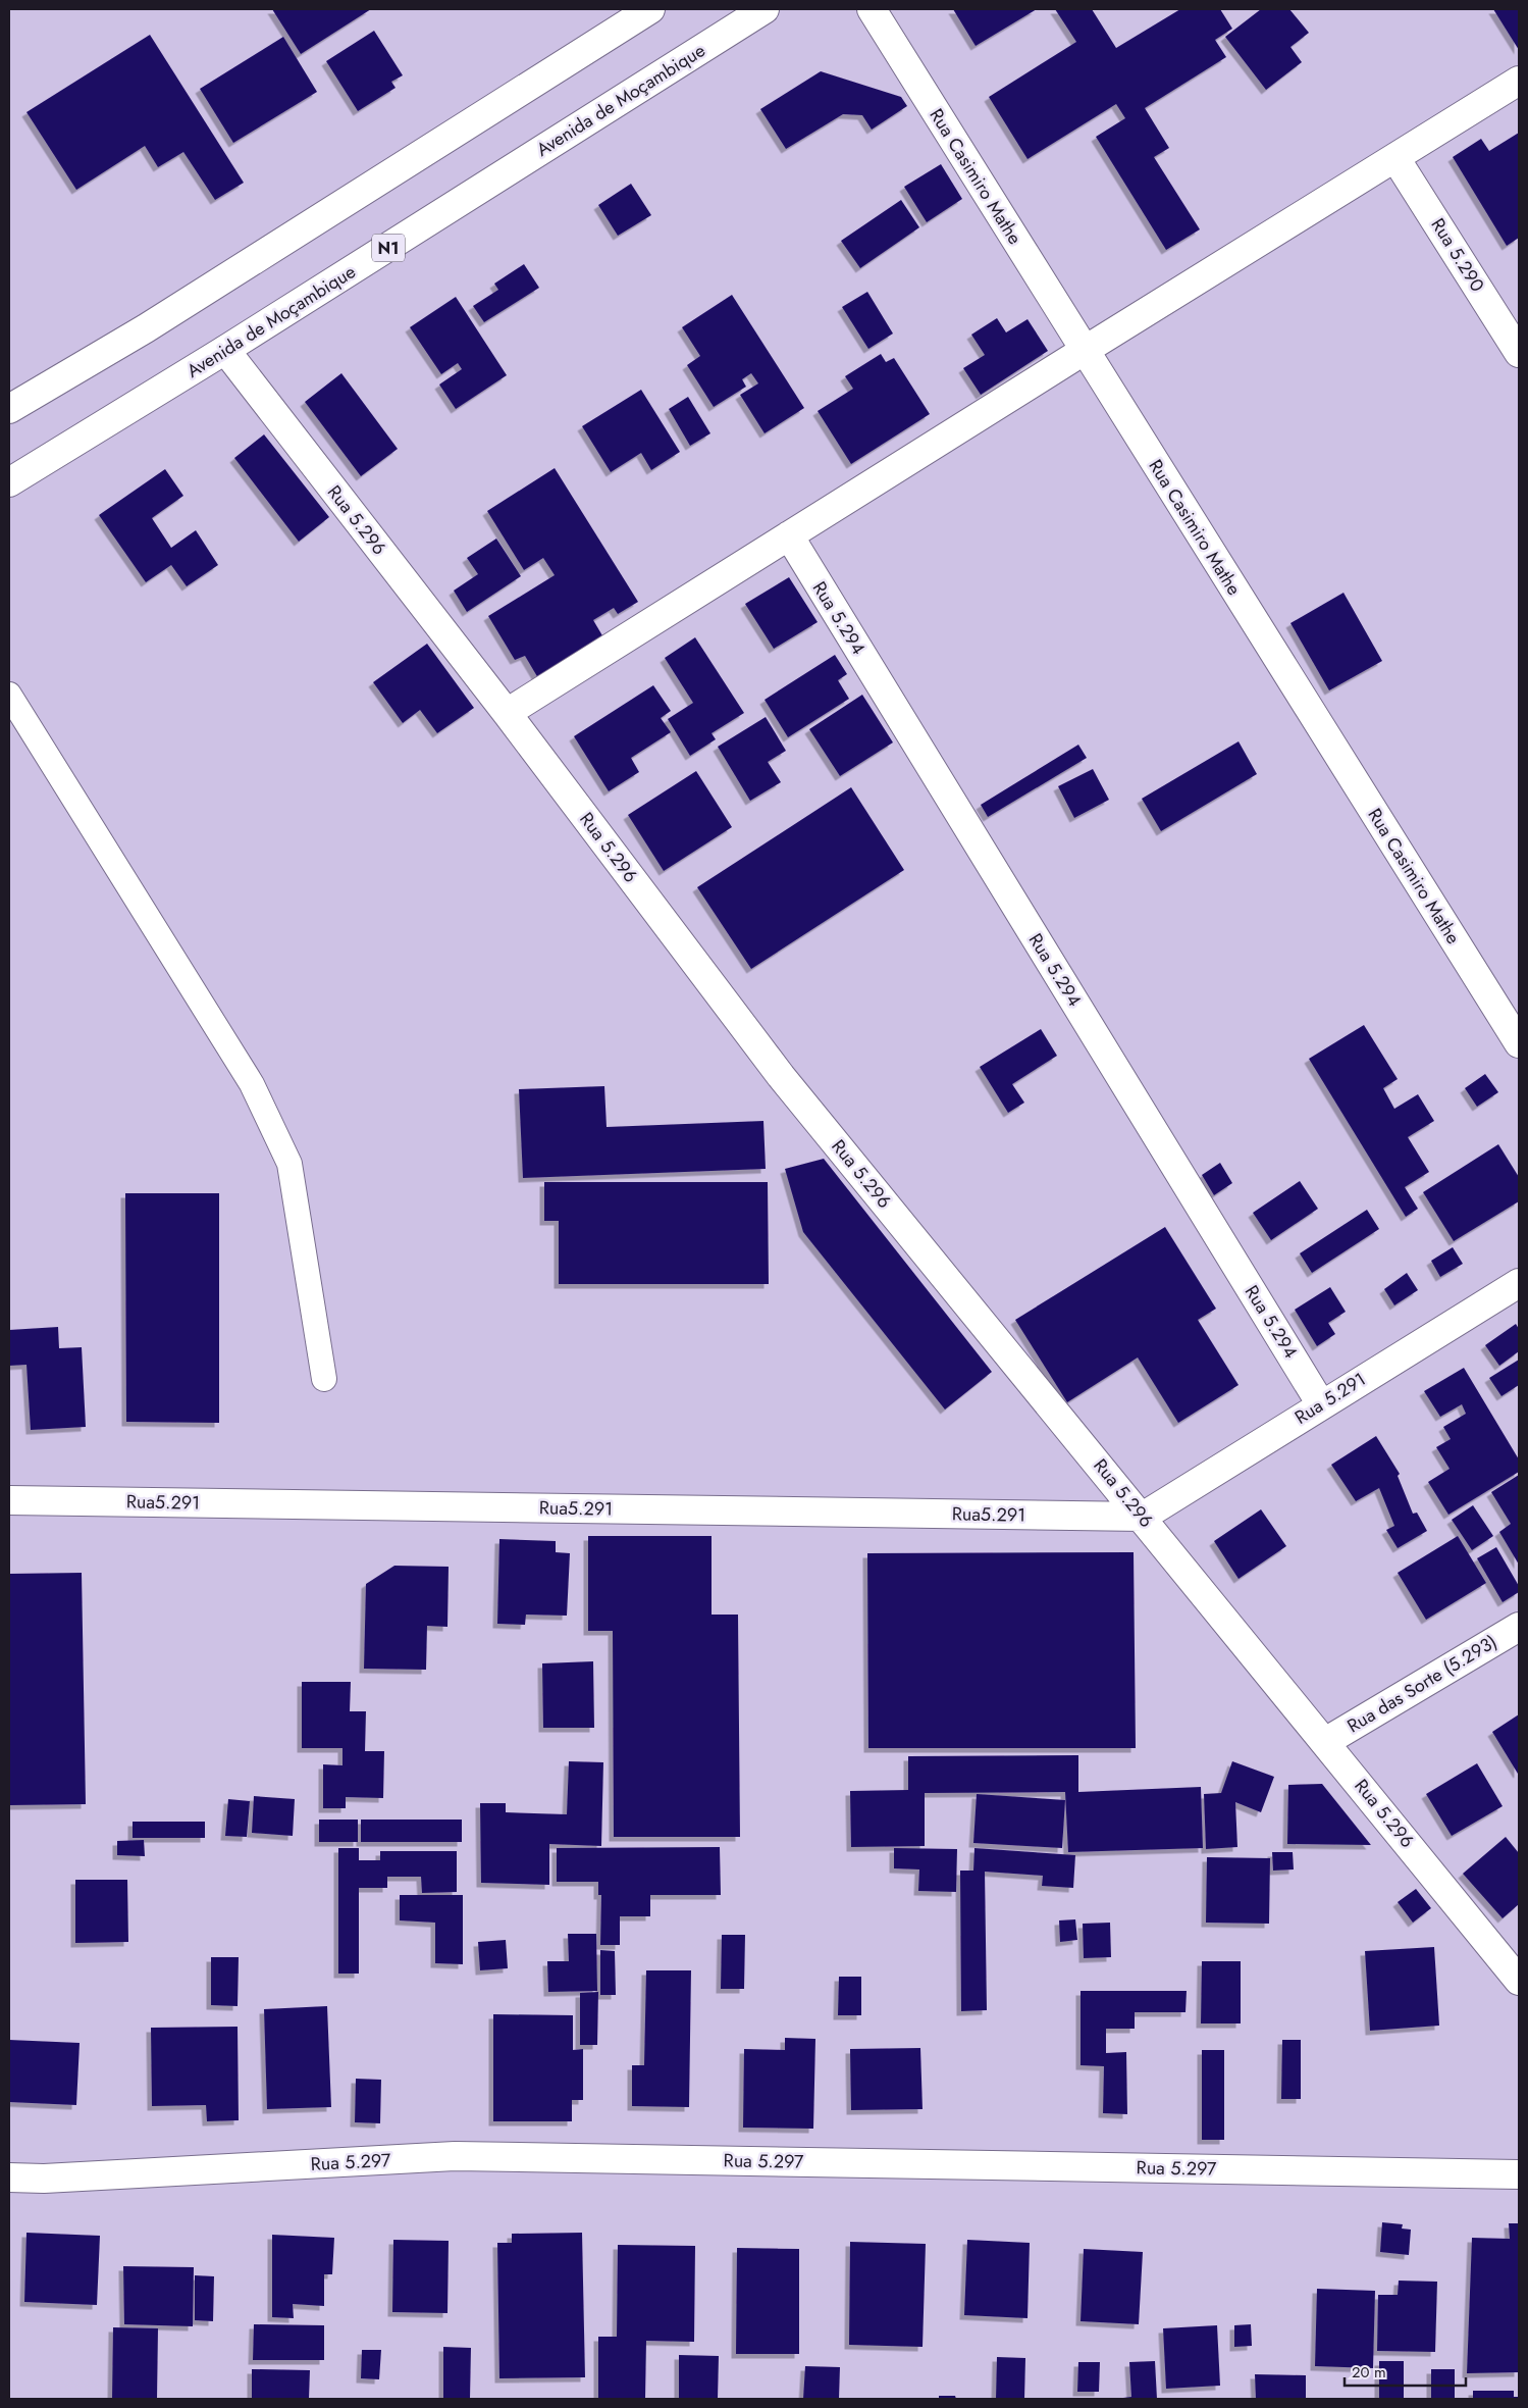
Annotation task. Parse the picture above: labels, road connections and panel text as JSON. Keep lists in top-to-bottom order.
{
  "streets": {
    "main road": [
      "Avenida de Moçambique",
      "Rua Casimiro Mathe",
      "N1",
      "Rua 5.290",
      "Rua 5.296",
      "Rua 5.294",
      "Rua 5.291",
      "Rua5.291",
      "Rua das Sorte (5.293)",
      "Rua 5.297"
    ]
  },
  "crossings": [
    ["Avenida de Moçambique", "Rua 5.296"],
    ["Rua 5.296", "Rua 5.291"],
    ["Rua 5.296", "Rua5.291"],
    ["Rua 5.296", "Rua das Sorte (5.293)"],
    ["Rua 5.294", "Rua 5.291"],
    ["Rua 5.291", "Rua5.291"]
  ],
  "scale_bar": "20 m"
}
